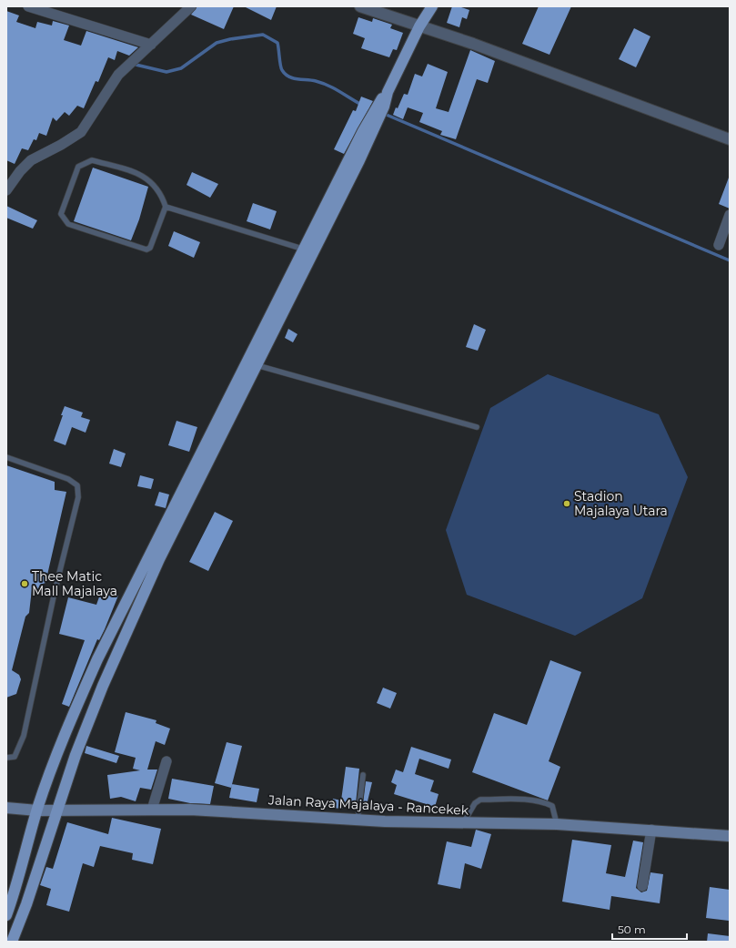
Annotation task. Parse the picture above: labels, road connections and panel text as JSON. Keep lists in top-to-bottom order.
{
  "streets": {
    "main road": ["Jalan Raya Majalaya - Rancekek"]
  },
  "places": ["Stadion Majalaya Utara", "Thee Matic Mall Majalaya"],
  "scale_bar": "50 m"
}
